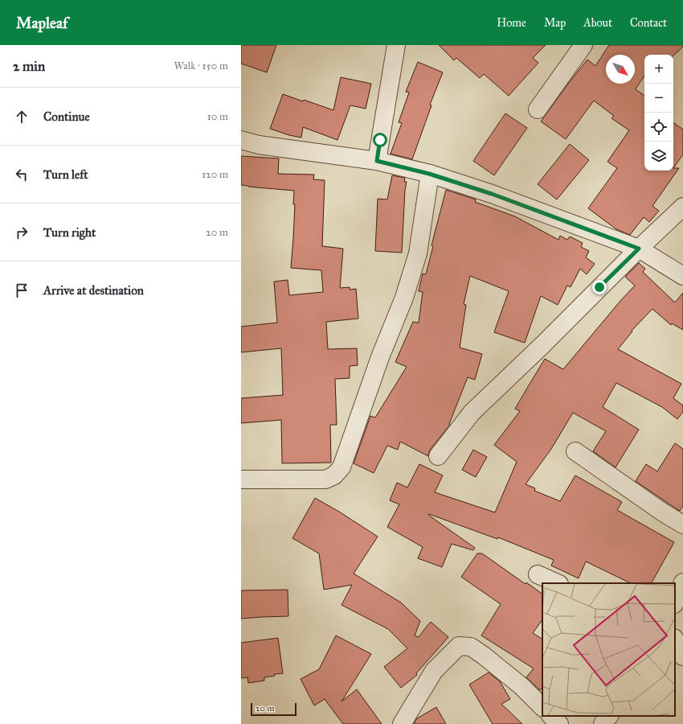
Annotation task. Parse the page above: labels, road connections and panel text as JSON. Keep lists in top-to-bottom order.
{
  "scale_bar": "20 m",
  "north": "bottom right",
  "page": {
    "header": "Mapleaf",
    "nav": [
      "Home",
      "Map",
      "About",
      "Contact"
    ],
    "heading": ["2 min", "Walk · 150 m"],
    "map_buttons": ["+", "−"],
    "list": [
      ["Continue", "10 m"],
      ["Turn left", "120 m"],
      ["Turn right", "20 m"],
      "Arrive at destination"
    ],
    "scale": "20 m"
  }
}
